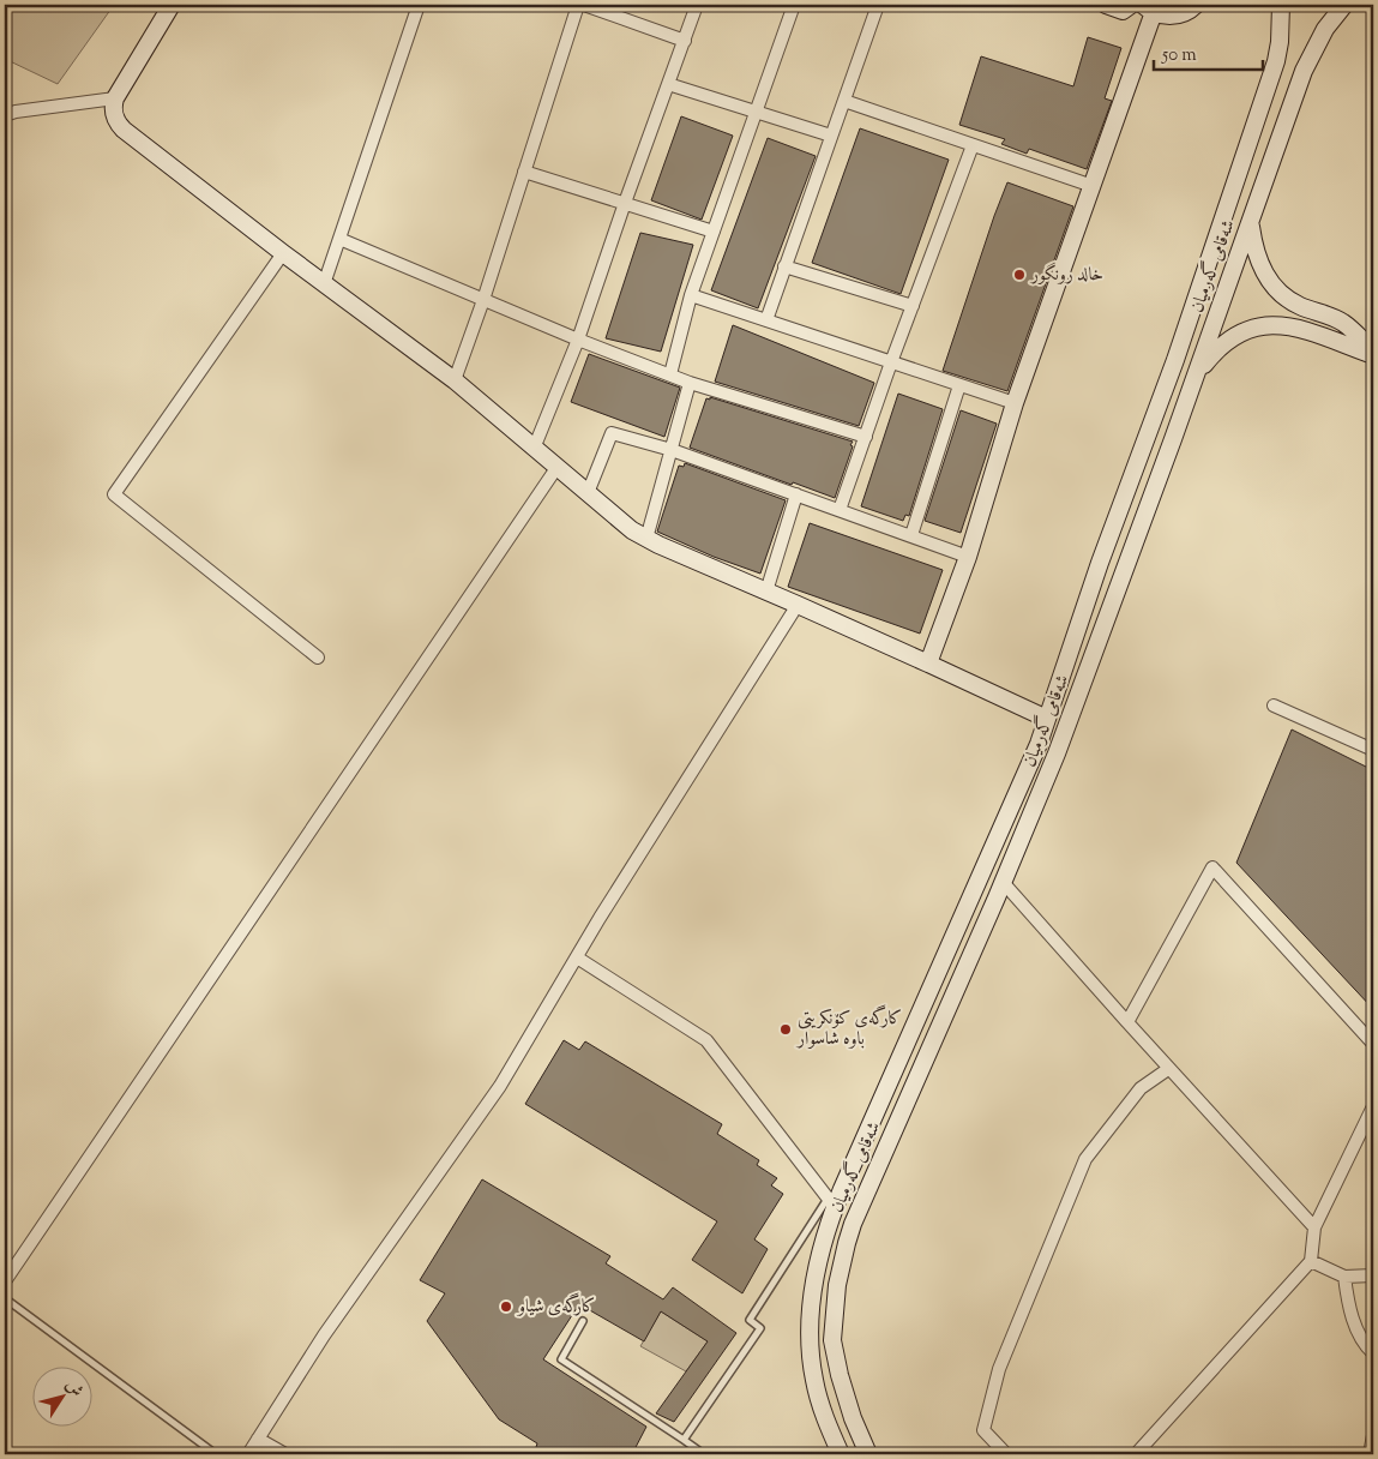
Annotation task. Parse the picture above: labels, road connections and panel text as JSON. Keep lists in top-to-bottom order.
{
  "streets": {
    "main road": ["شەقامی گەرمیان"]
  },
  "places": ["خالد رونگور", "کارگەی کۆنکریتی باوە شاسوار", "کارگەی شیاو"],
  "scale_bar": "50 m",
  "north": "top right"
}
